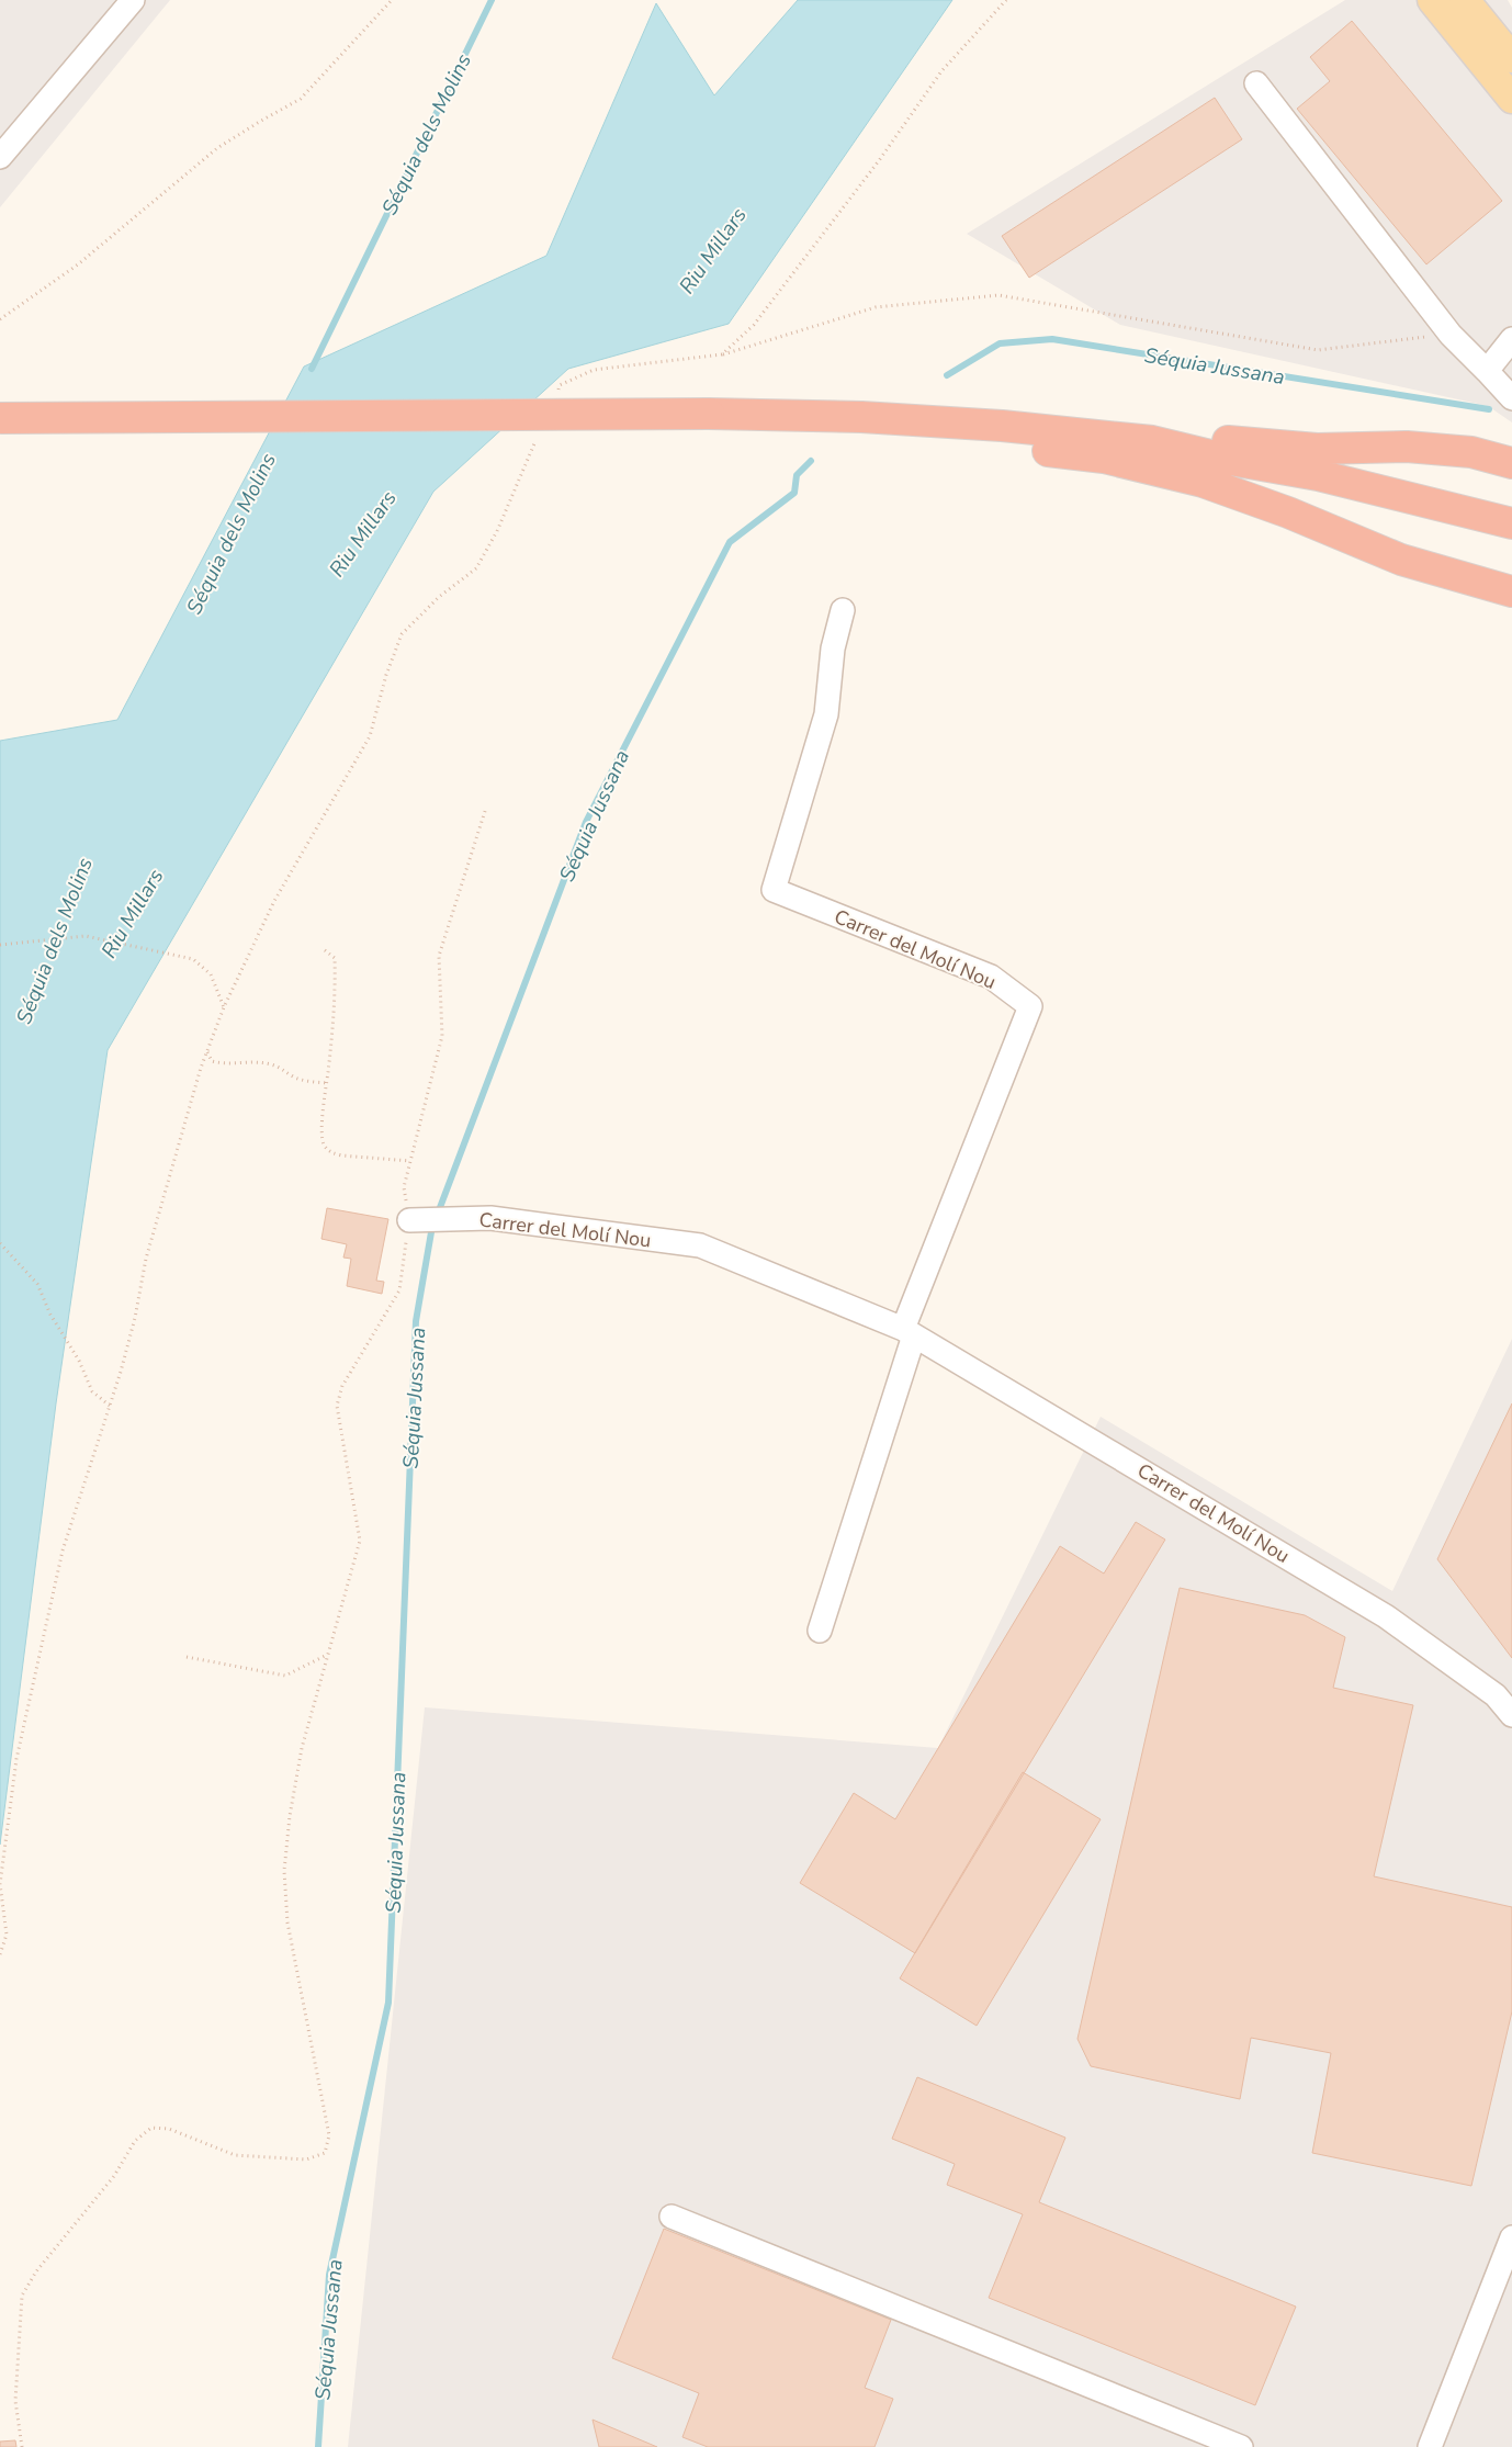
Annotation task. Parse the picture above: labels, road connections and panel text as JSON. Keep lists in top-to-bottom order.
{
  "streets": {
    "street": ["Carrer del Molí Nou"]
  },
  "water": ["Séquia dels Molins", "Riu Millars", "Séquia Jussana"]
}
